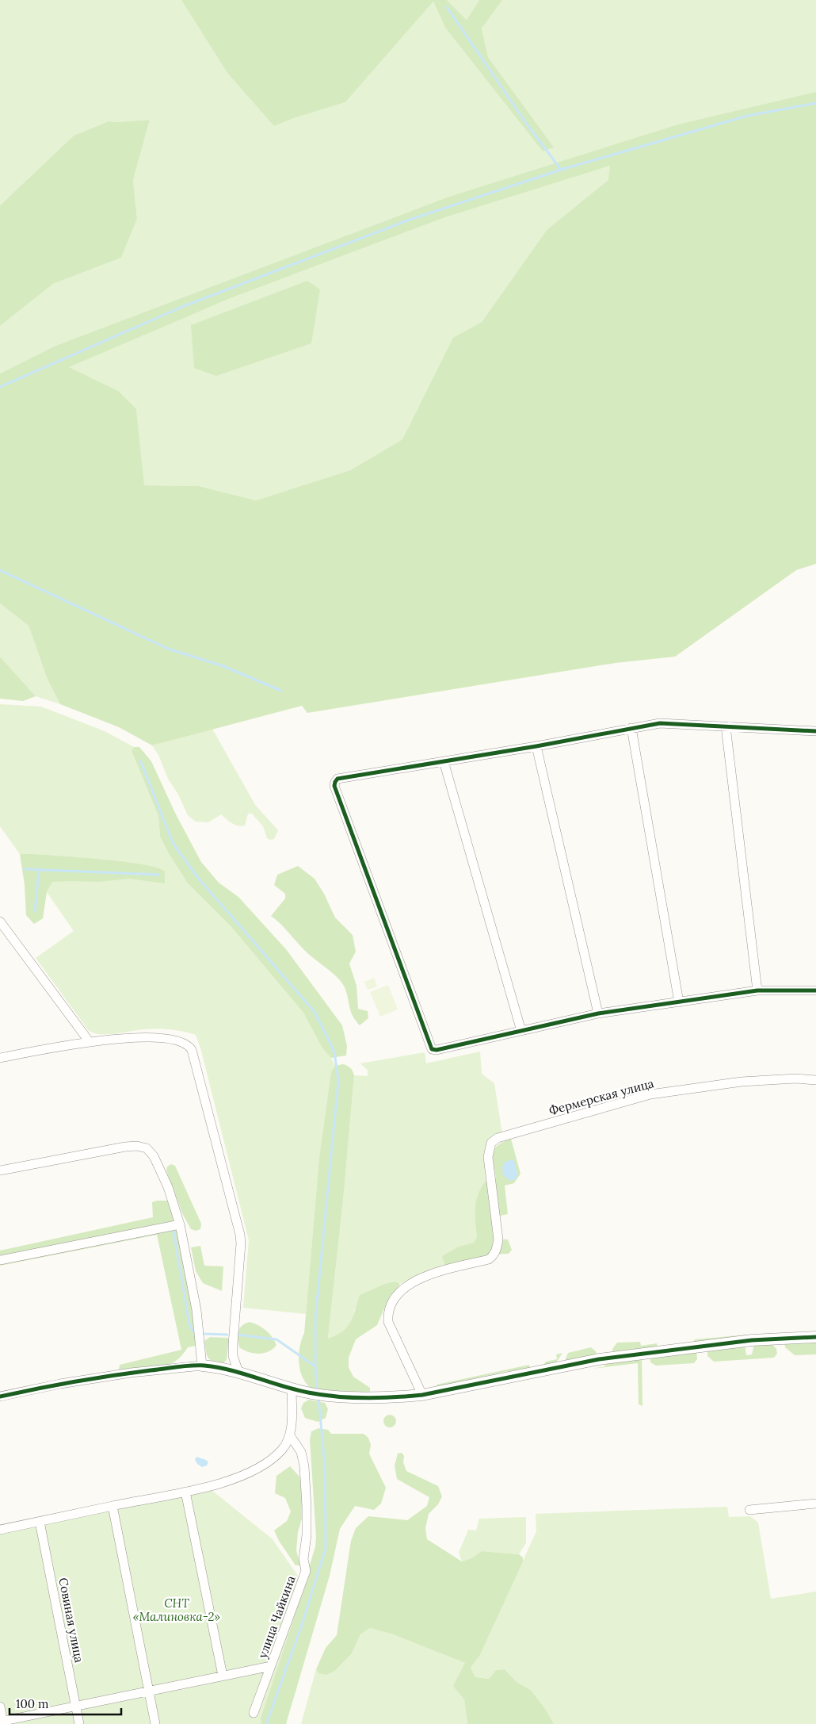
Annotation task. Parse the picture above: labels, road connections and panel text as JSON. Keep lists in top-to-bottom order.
{
  "streets": {
    "street": ["Фермерская улица", "улица Чайкина", "Совиная улица"]
  },
  "parks": ["СНТ «Малиновка-2»"],
  "scale_bar": "100 m"
}
